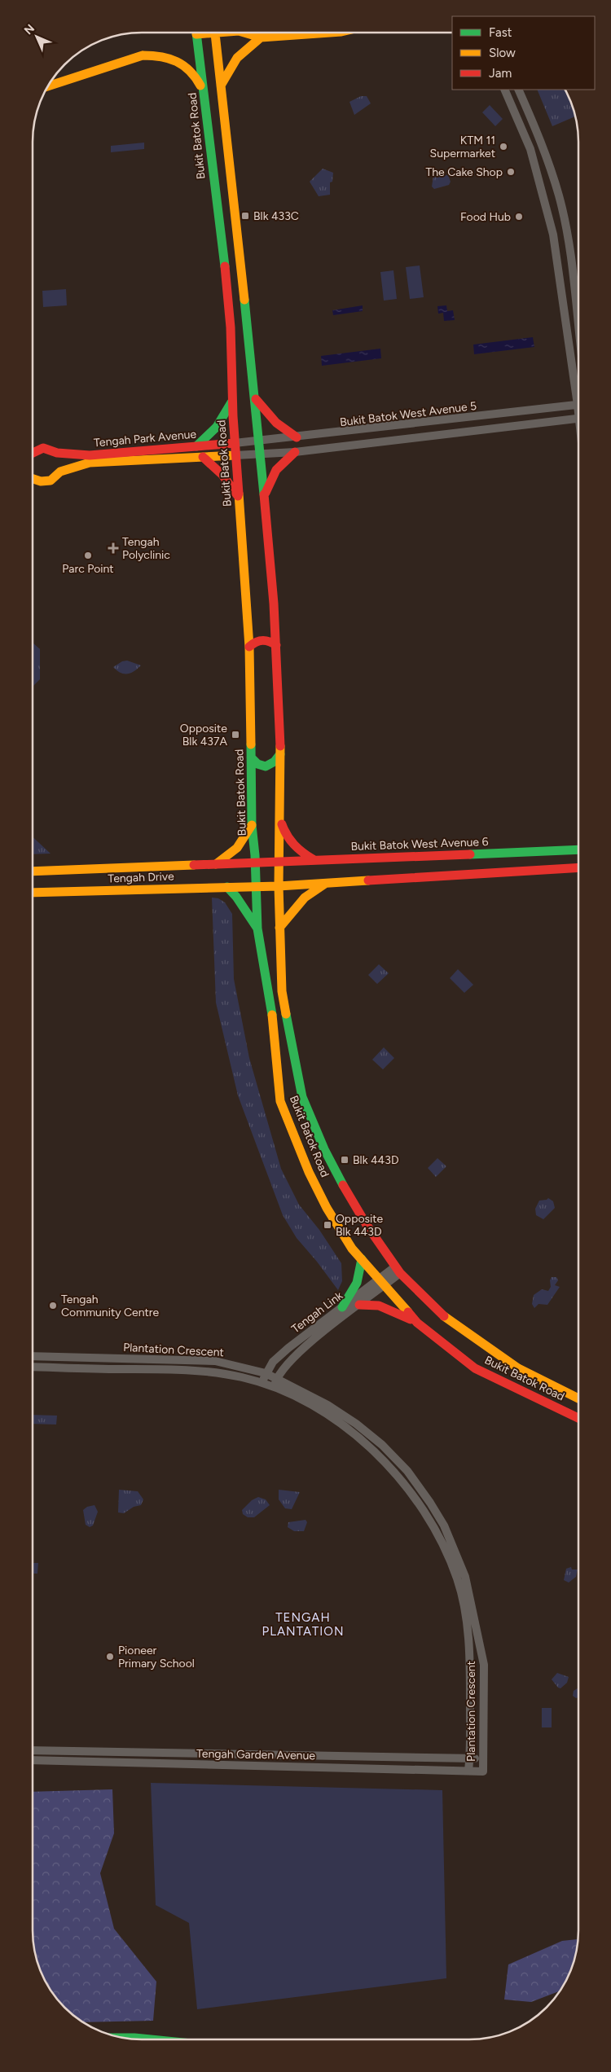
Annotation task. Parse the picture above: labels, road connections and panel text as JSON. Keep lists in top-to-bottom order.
{
  "streets": {
    "main road": [
      "Bukit Batok Road",
      "Tengah Park Avenue",
      "Bukit Batok West Avenue 6",
      "Tengah Drive"
    ],
    "street": [
      "Bukit Batok West Avenue 5",
      "Tengah Link",
      "Plantation Crescent",
      "Tengah Garden Avenue"
    ]
  },
  "crossings": [
    ["Bukit Batok Road", "Bukit Batok West Avenue 5"],
    ["Bukit Batok Road", "Tengah Park Avenue"],
    ["Bukit Batok Road", "Bukit Batok West Avenue 6"],
    ["Bukit Batok Road", "Tengah Drive"],
    ["Bukit Batok Road", "Tengah Link"],
    ["Bukit Batok West Avenue 5", "Tengah Park Avenue"],
    ["Bukit Batok West Avenue 6", "Tengah Drive"],
    ["Tengah Link", "Plantation Crescent"],
    ["Plantation Crescent", "Tengah Garden Avenue"]
  ],
  "districts": ["TENGAH PLANTATION"],
  "places": {
    "other": [
      "KTM 11 Supermarket",
      "The Cake Shop",
      "Food Hub",
      "Parc Point",
      "Tengah Community Centre",
      "Pioneer Primary School"
    ],
    "transit": [
      "Blk 433C",
      "Opposite Blk 437A",
      "Blk 443D",
      "Opposite Blk 443D"
    ],
    "health": ["Tengah Polyclinic"]
  },
  "legend": ["Fast", "Slow", "Jam"],
  "north": "top left"
}
